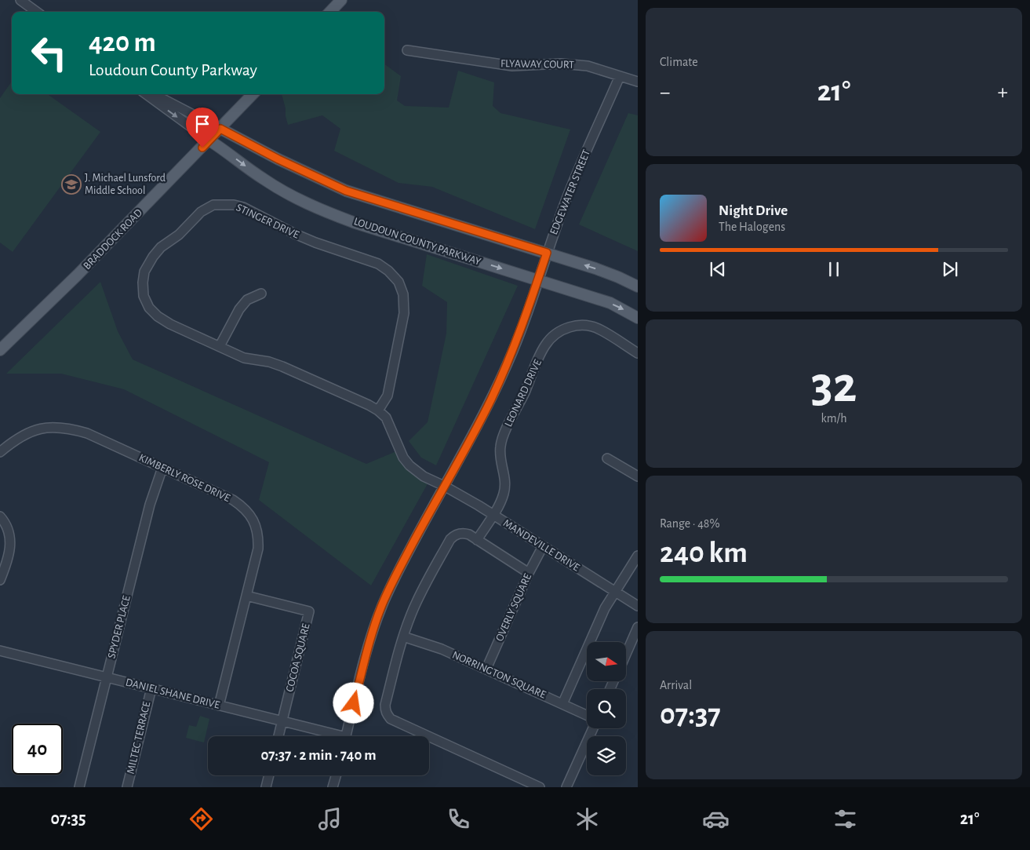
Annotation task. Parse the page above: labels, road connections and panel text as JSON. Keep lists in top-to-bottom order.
{
  "streets": {
    "main road": ["BRADDOCK ROAD", "LOUDOUN COUNTY PARKWAY"],
    "street": [
      "FLYAWAY COURT",
      "EDGEWATER STREET",
      "STINGER DRIVE",
      "LEONARD DRIVE",
      "KIMBERLY ROSE DRIVE",
      "MANDEVILLE DRIVE",
      "OVERLY SQUARE",
      "SPYDER PLACE",
      "COCOA SQUARE",
      "NORRINGTON SQUARE",
      "DANIEL SHANE DRIVE",
      "MILTEC TERRACE"
    ]
  },
  "crossings": [
    ["FLYAWAY COURT", "EDGEWATER STREET"],
    ["EDGEWATER STREET", "STINGER DRIVE"],
    ["EDGEWATER STREET", "LOUDOUN COUNTY PARKWAY"],
    ["EDGEWATER STREET", "MANDEVILLE DRIVE"],
    ["STINGER DRIVE", "MANDEVILLE DRIVE"],
    ["BRADDOCK ROAD", "LOUDOUN COUNTY PARKWAY"],
    ["LEONARD DRIVE", "MANDEVILLE DRIVE"],
    ["KIMBERLY ROSE DRIVE", "SPYDER PLACE"],
    ["KIMBERLY ROSE DRIVE", "COCOA SQUARE"],
    ["KIMBERLY ROSE DRIVE", "DANIEL SHANE DRIVE"],
    ["MANDEVILLE DRIVE", "OVERLY SQUARE"],
    ["OVERLY SQUARE", "NORRINGTON SQUARE"],
    ["SPYDER PLACE", "DANIEL SHANE DRIVE"],
    ["COCOA SQUARE", "DANIEL SHANE DRIVE"],
    ["DANIEL SHANE DRIVE", "MILTEC TERRACE"]
  ],
  "places": {
    "school or university": ["J. Michael Lunsford Middle School"]
  },
  "north": "right",
  "page": {
    "tile": [
      "Climate",
      ["32", "km/h"],
      ["Range · 48%", "240 km"],
      ["Arrival", "07:37"]
    ],
    "turn": ["420 m", "Loudoun County Parkway"],
    "heat": ["−", "21°", "+"],
    "song": ["Night Drive", "The Halogens"],
    "limit": "40",
    "trip": "07:37 · 2 min · 740 m",
    "tabs": ["07:35", "21°"]
  }
}
